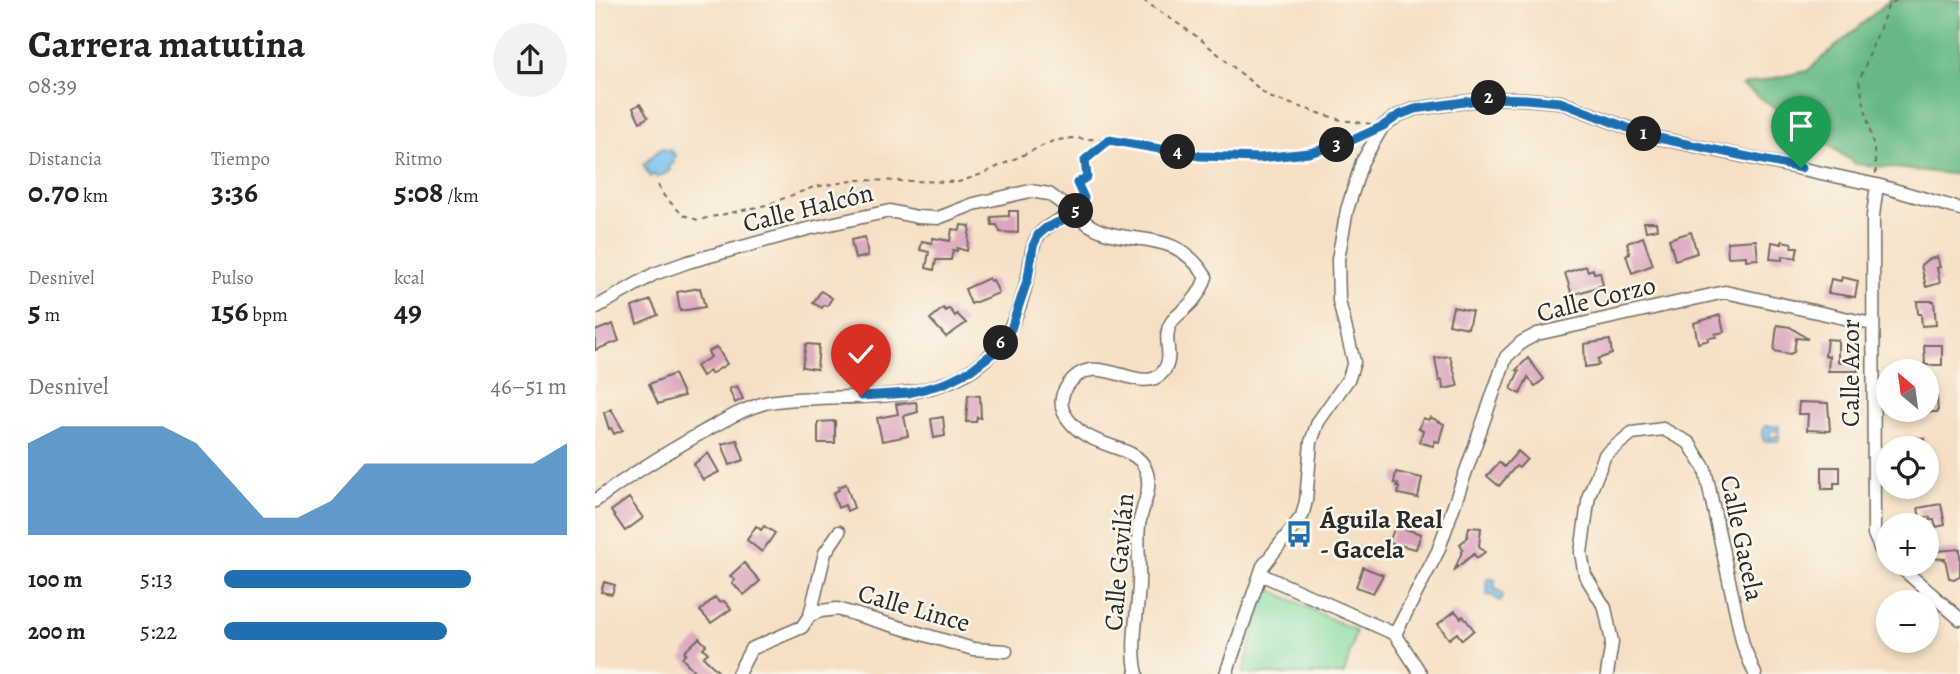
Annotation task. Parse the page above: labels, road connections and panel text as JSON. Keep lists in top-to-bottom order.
{
  "streets": {
    "street": [
      "Calle Halcón",
      "Calle Corzo",
      "Calle Azor",
      "Calle Gacela",
      "Calle Gavilán",
      "Calle Lince"
    ]
  },
  "crossings": [
    ["Calle Halcón", "Calle Gavilán"],
    ["Calle Corzo", "Calle Azor"]
  ],
  "places": {
    "bus stop": ["Águila Real - Gacela"]
  },
  "north": "top left",
  "page": {
    "heading": ["Carrera matutina", "08:39"],
    "pins": [
      "2",
      "1",
      "3",
      "4",
      "5",
      "6"
    ],
    "stats": [
      ["Distancia", "0.70 km"],
      ["Tiempo", "3:36"],
      ["Ritmo", "5:08 /km"],
      ["Desnivel", "5 m"],
      ["Pulso", "156 bpm"],
      ["kcal", "49"]
    ],
    "chart": ["Desnivel", "46–51 m"],
    "map_buttons": ["+", "−"],
    "list": [
      {
        "name": "100 m",
        "note": "5:13"
      },
      {
        "name": "200 m",
        "note": "5:22"
      }
    ]
  }
}
